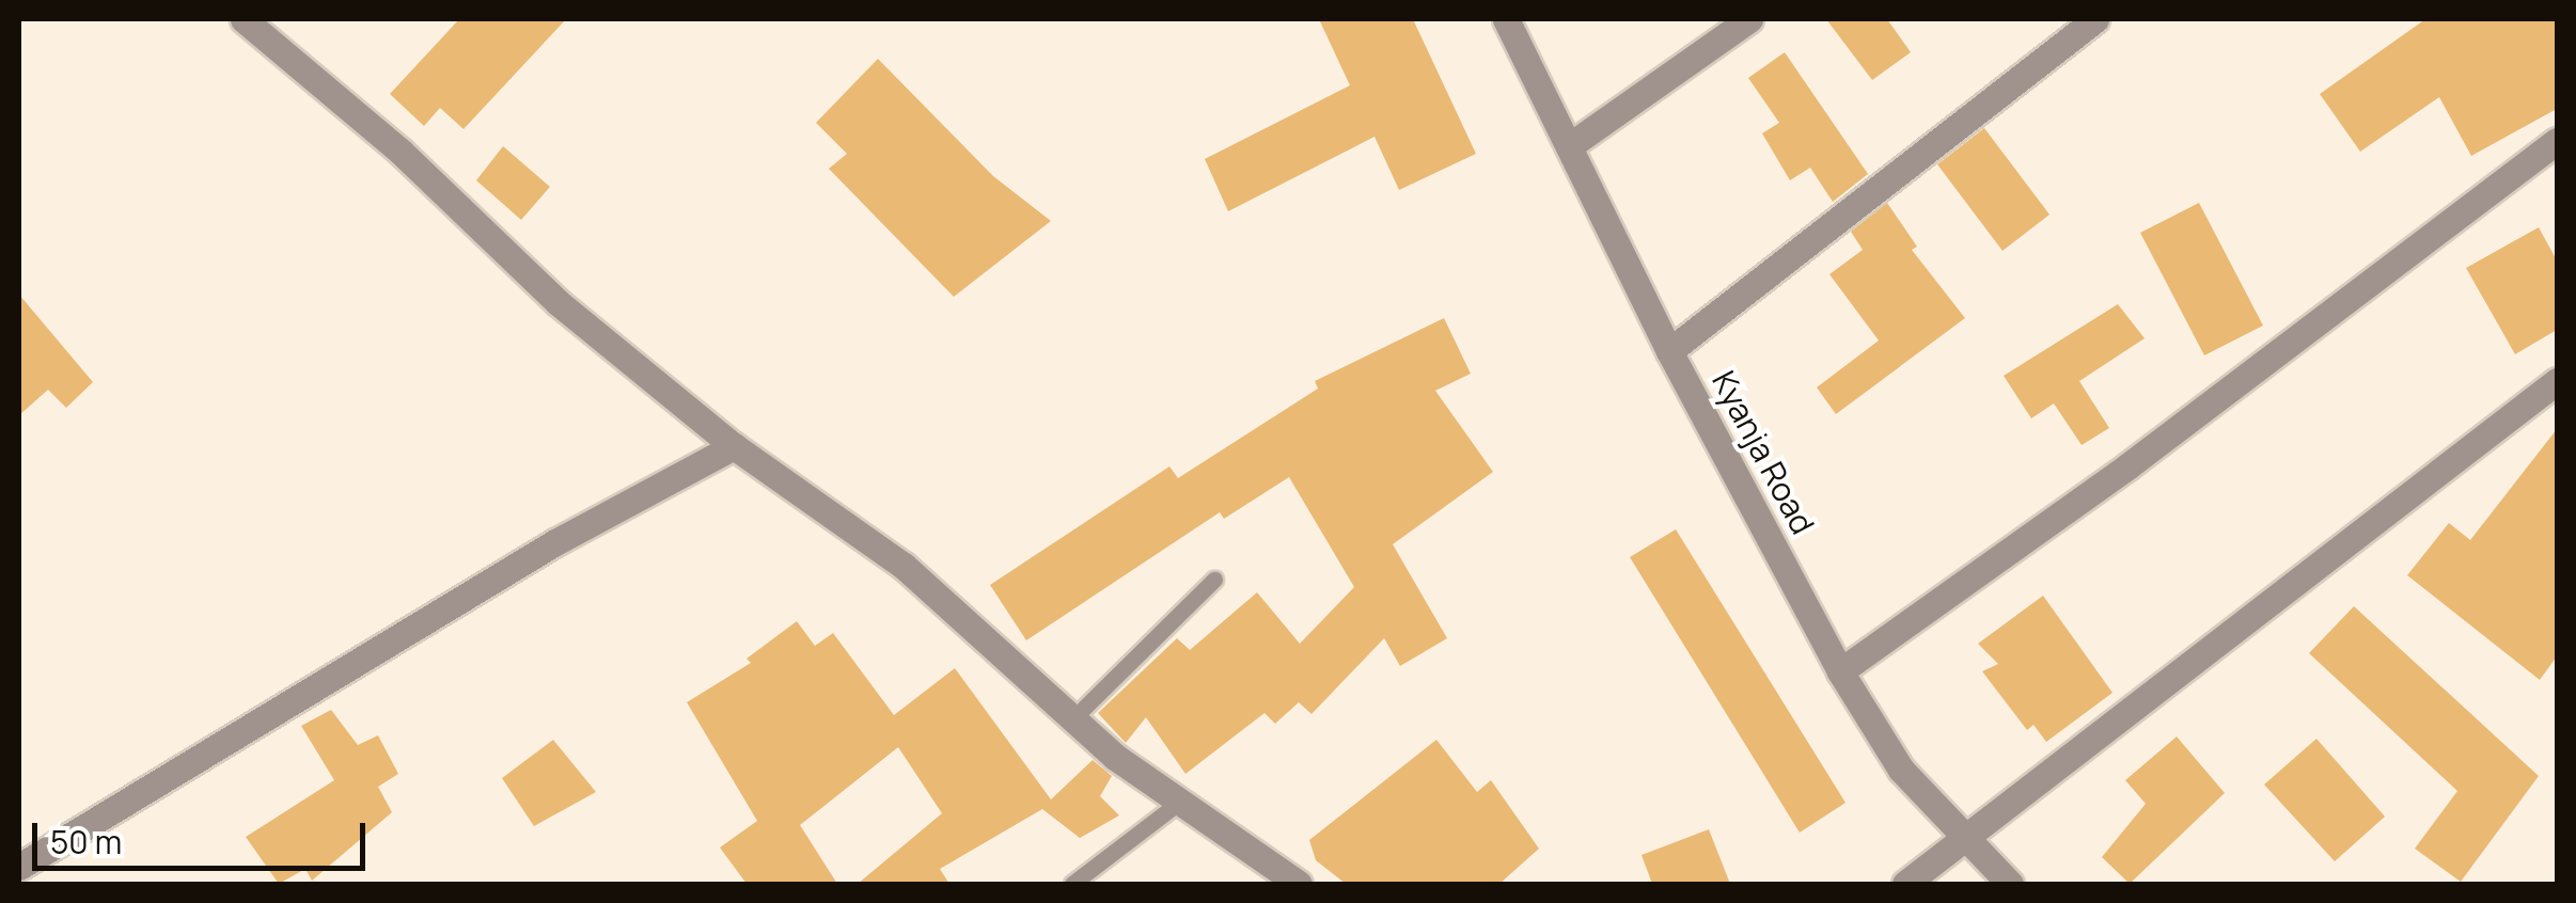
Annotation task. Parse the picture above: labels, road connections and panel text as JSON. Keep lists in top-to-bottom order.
{
  "streets": {
    "street": ["Kyanja Road"]
  },
  "scale_bar": "50 m"
}
